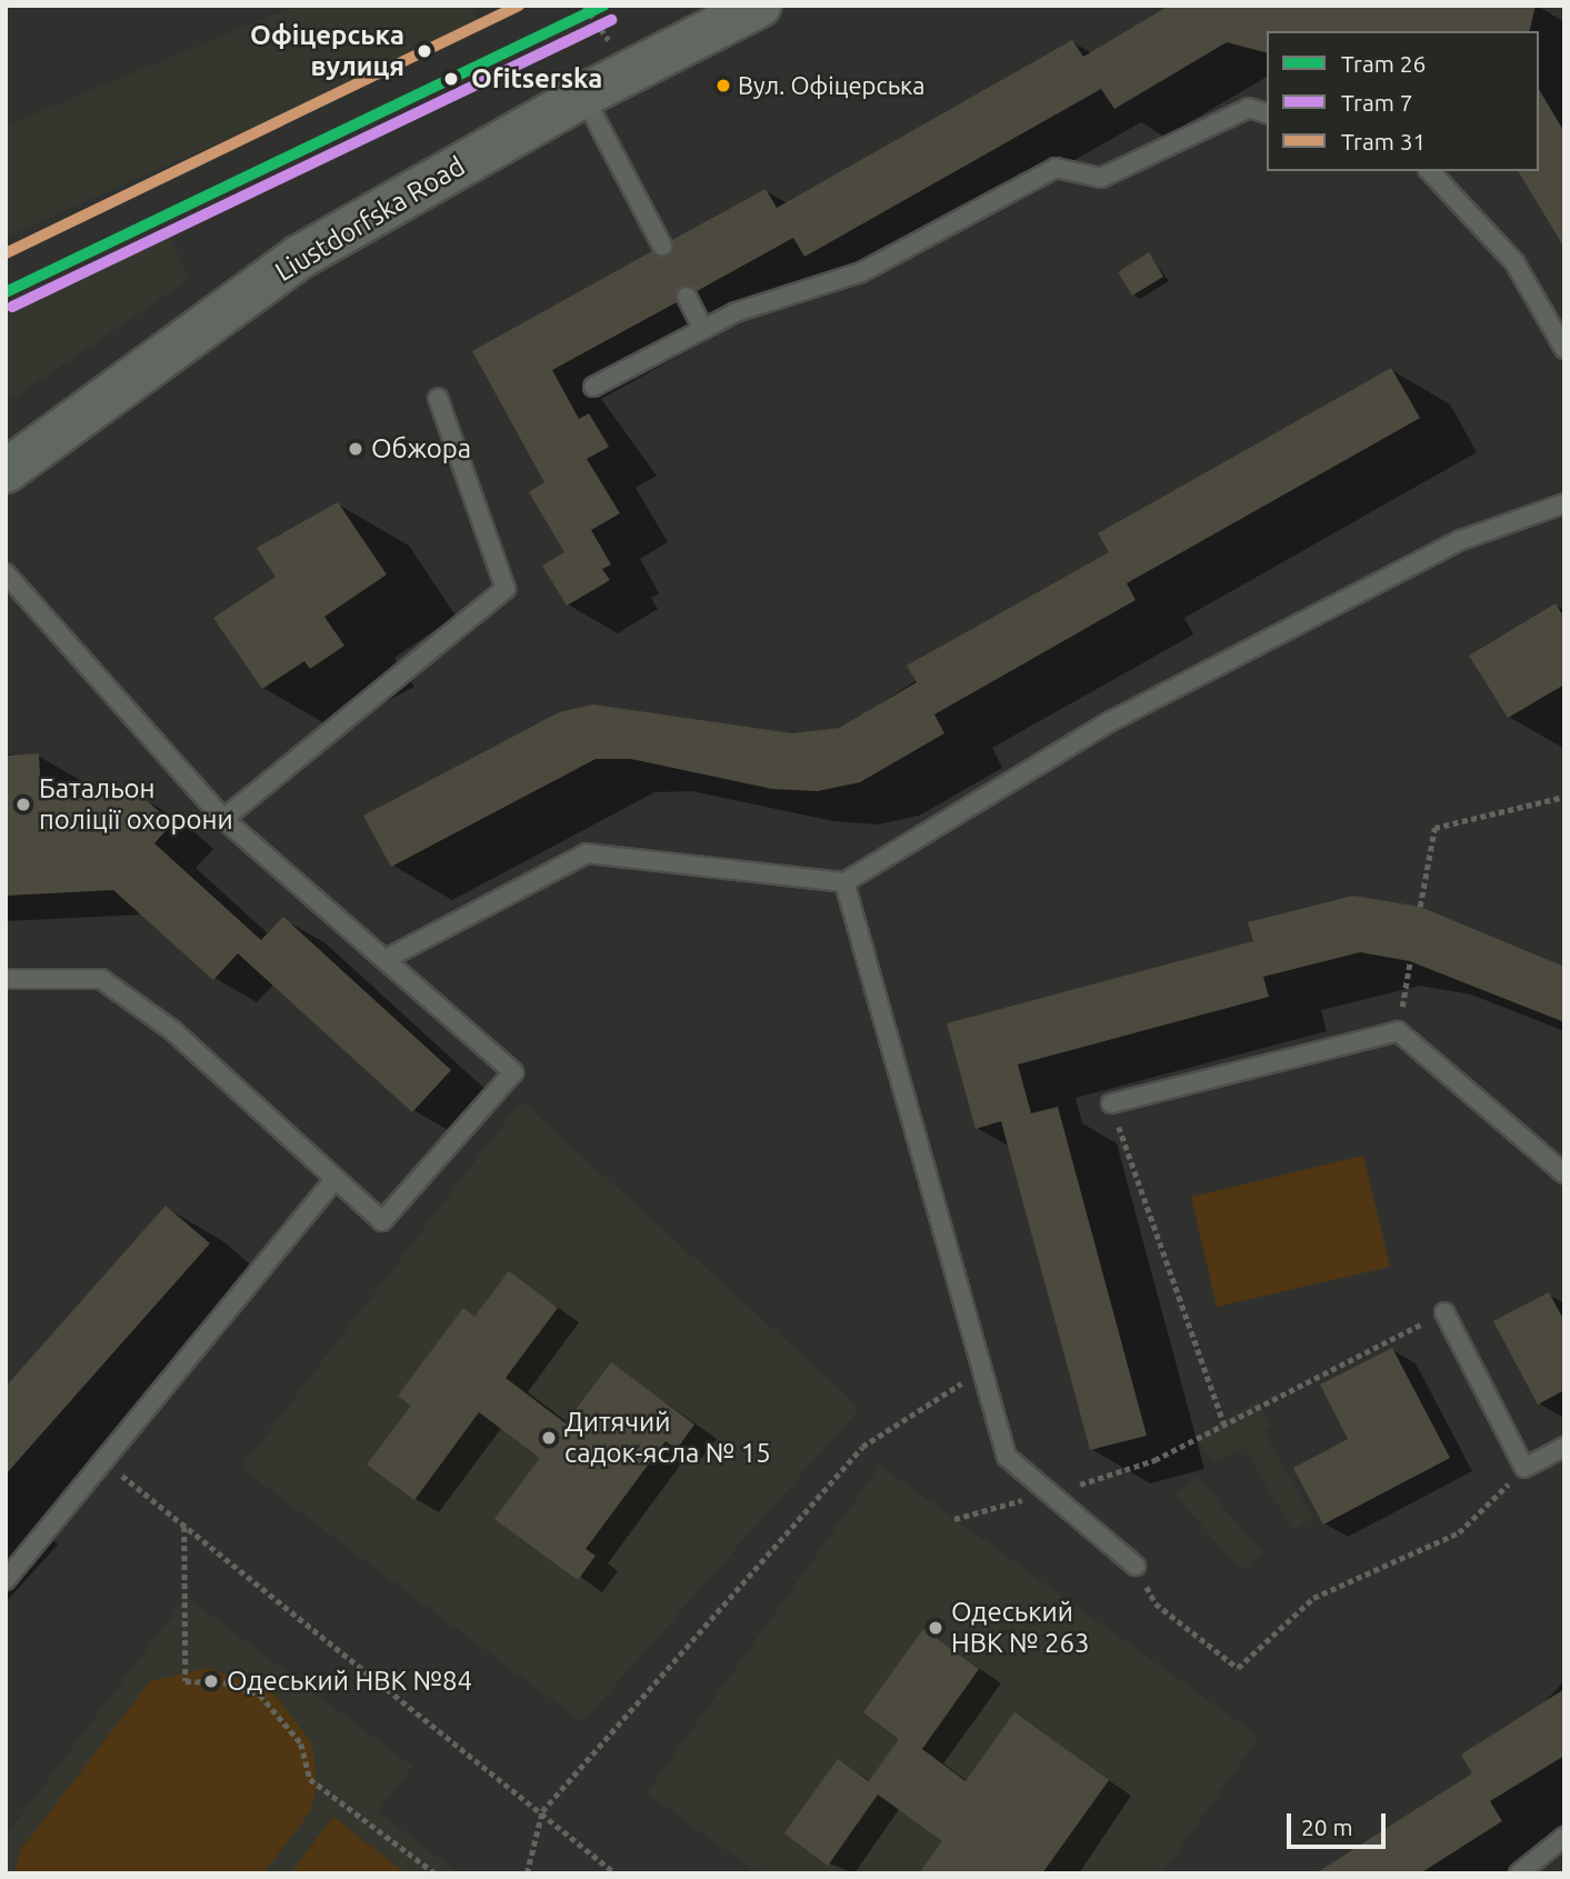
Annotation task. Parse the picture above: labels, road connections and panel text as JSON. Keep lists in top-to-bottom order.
{
  "streets": {
    "main road": ["Liustdorfska Road"]
  },
  "places": [
    "Офіцерська вулиця",
    "Ofitserska",
    "Вул. Офіцерська",
    "Обжора",
    "Батальон поліції охорони",
    "Дитячий садок-ясла № 15",
    "Одеський НВК № 263",
    "Одеський НВК №84"
  ],
  "lines": ["tram line 26", "tram line 31", "tram line 7"],
  "legend": ["Tram 26", "Tram 7", "Tram 31"],
  "scale_bar": "20 m"
}
